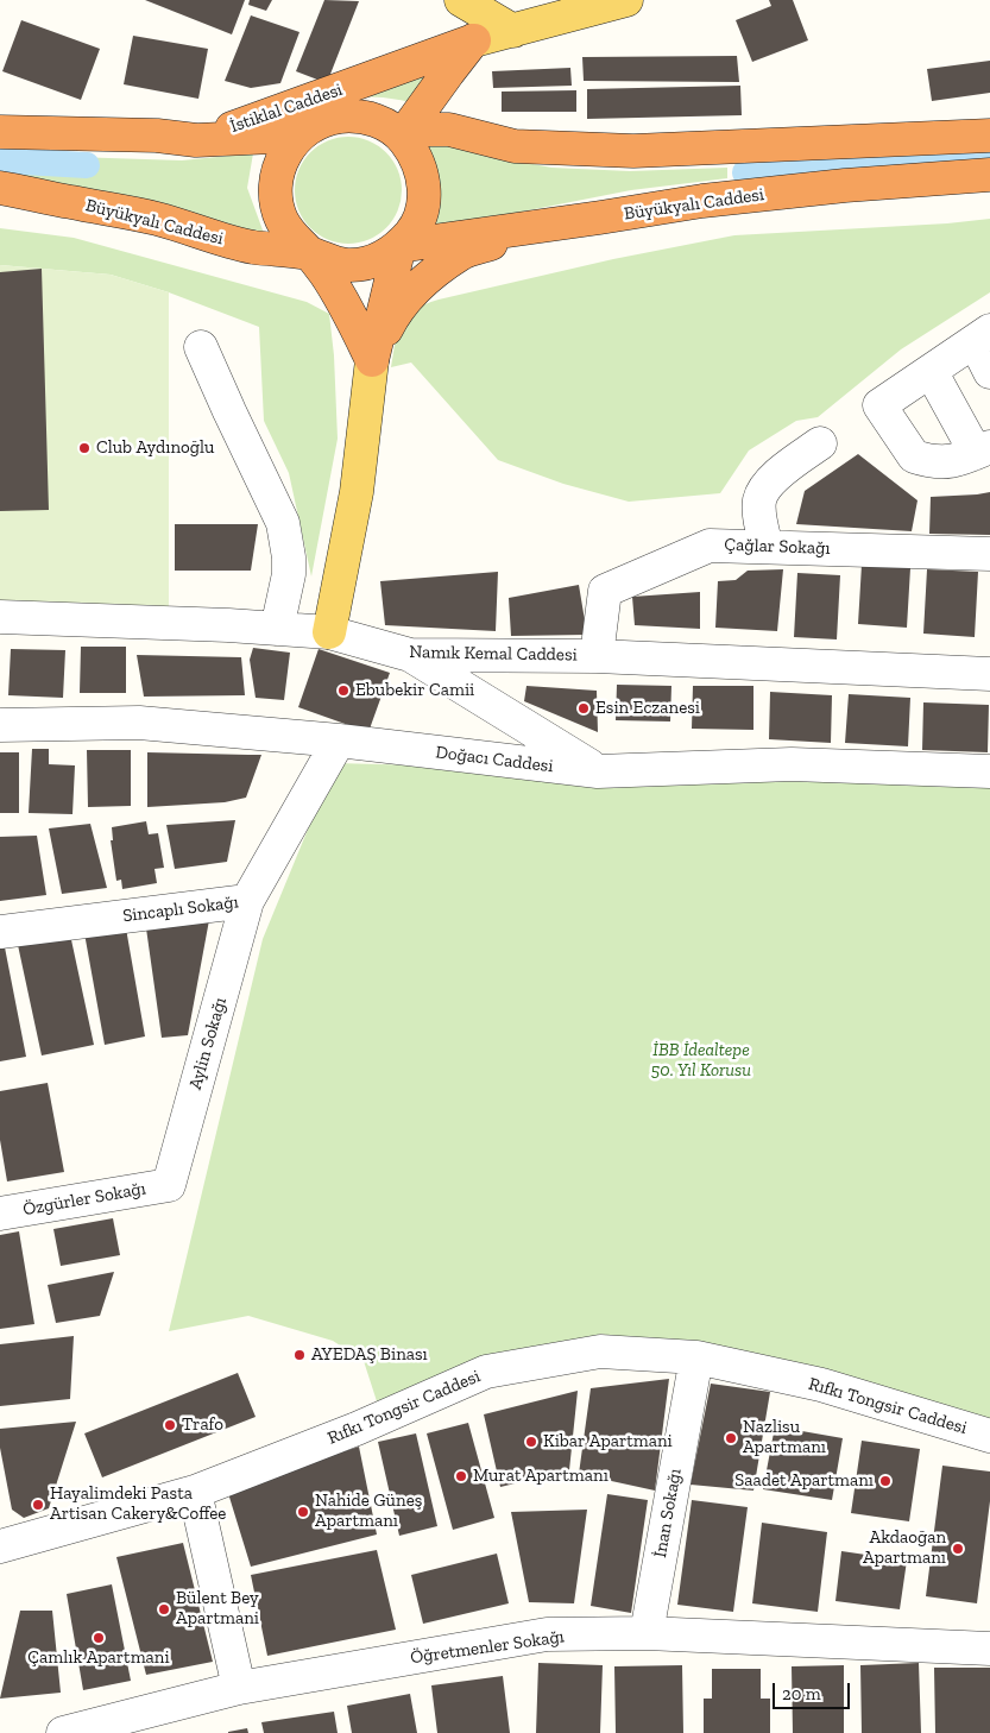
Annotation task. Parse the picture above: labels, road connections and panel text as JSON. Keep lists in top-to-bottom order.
{
  "streets": {
    "highway": ["İstiklal Caddesi", "Büyükyalı Caddesi"],
    "street": [
      "Çağlar Sokağı",
      "Namık Kemal Caddesi",
      "Doğacı Caddesi",
      "Sincaplı Sokağı",
      "Aylin Sokağı",
      "Özgürler Sokağı",
      "Rıfkı Tongsir Caddesi",
      "İnan Sokağı",
      "Öğretmenler Sokağı"
    ]
  },
  "crossings": [
    ["İstiklal Caddesi", "Büyükyalı Caddesi"],
    ["Çağlar Sokağı", "Namık Kemal Caddesi"],
    ["Doğacı Caddesi", "Sincaplı Sokağı"],
    ["Sincaplı Sokağı", "Aylin Sokağı"],
    ["Aylin Sokağı", "Özgürler Sokağı"],
    ["Rıfkı Tongsir Caddesi", "İnan Sokağı"],
    ["İnan Sokağı", "Öğretmenler Sokağı"]
  ],
  "parks": ["İBB İdealtepe 50. Yıl Korusu"],
  "places": [
    "Club Aydınoğlu",
    "Ebubekir Camii",
    "Esin Eczanesi",
    "AYEDAŞ Binası",
    "Trafo",
    "Nazlisu Apartmanı",
    "Kibar Apartmani",
    "Murat Apartmanı",
    "Saadet Apartmanı",
    "Hayalimdeki Pasta Artisan Cakery&Coffee",
    "Nahide Güneş Apartmanı",
    "Akdaoğan Apartmanı",
    "Bülent Bey Apartmani",
    "Çamlık Apartmani"
  ],
  "scale_bar": "20 m"
}
